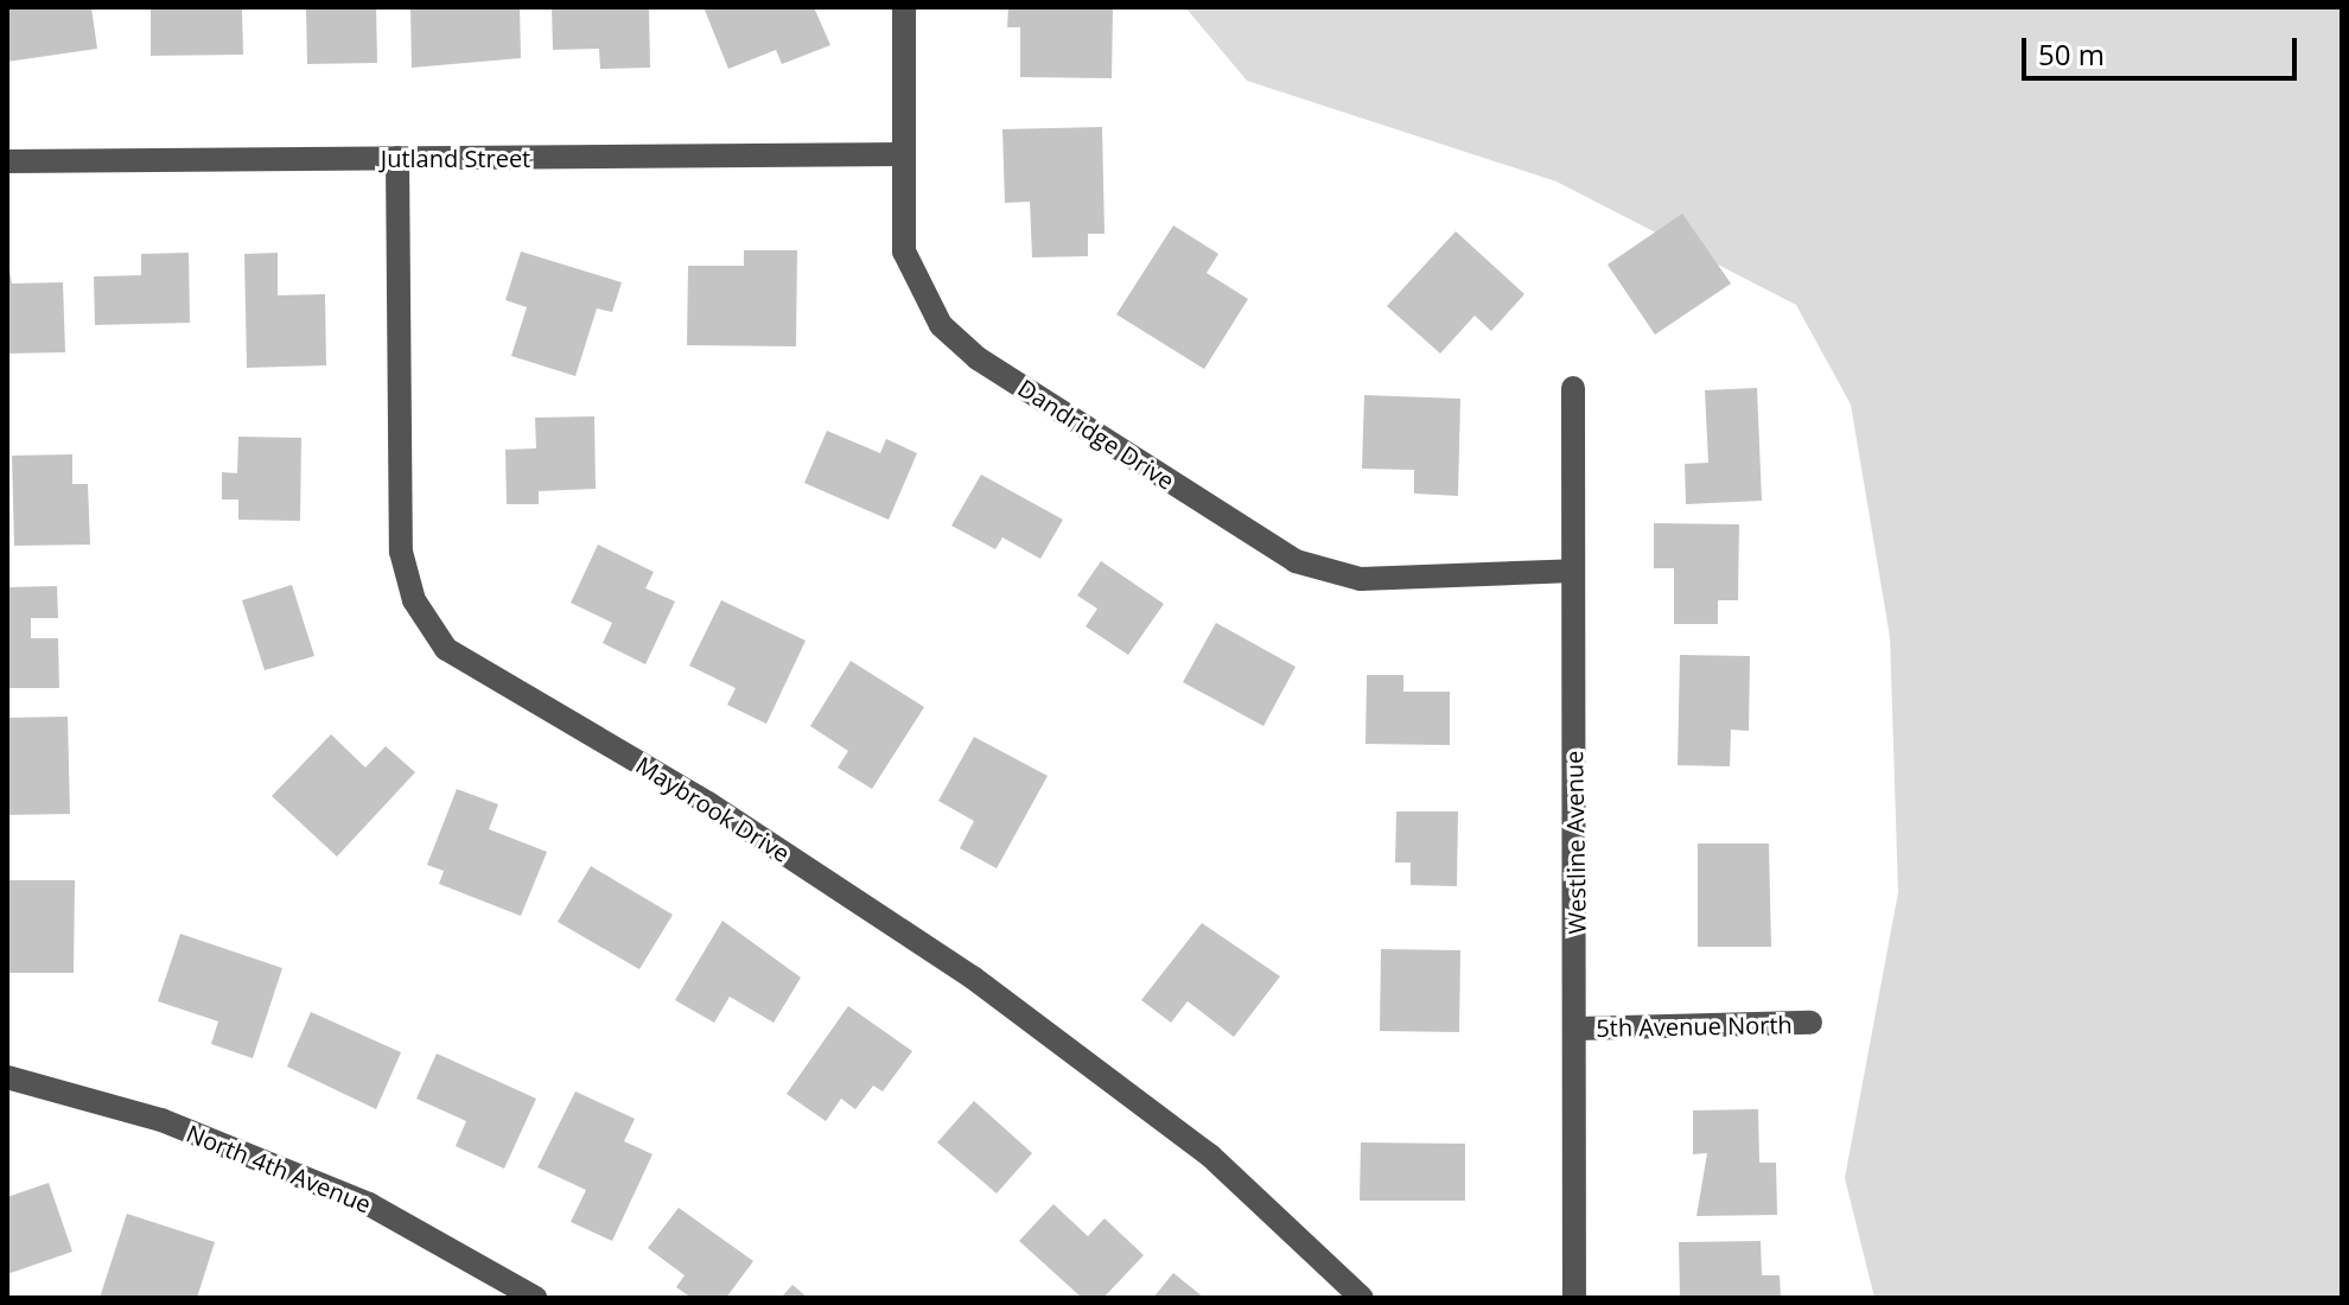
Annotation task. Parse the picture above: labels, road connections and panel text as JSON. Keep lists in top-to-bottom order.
{
  "streets": {
    "street": [
      "Jutland Street",
      "Dandridge Drive",
      "Maybrook Drive",
      "Westline Avenue",
      "5th Avenue North",
      "North 4th Avenue"
    ]
  },
  "crossings": [
    ["Jutland Street", "Dandridge Drive"],
    ["Jutland Street", "Maybrook Drive"],
    ["Dandridge Drive", "Westline Avenue"],
    ["Westline Avenue", "5th Avenue North"]
  ],
  "scale_bar": "50 m"
}
